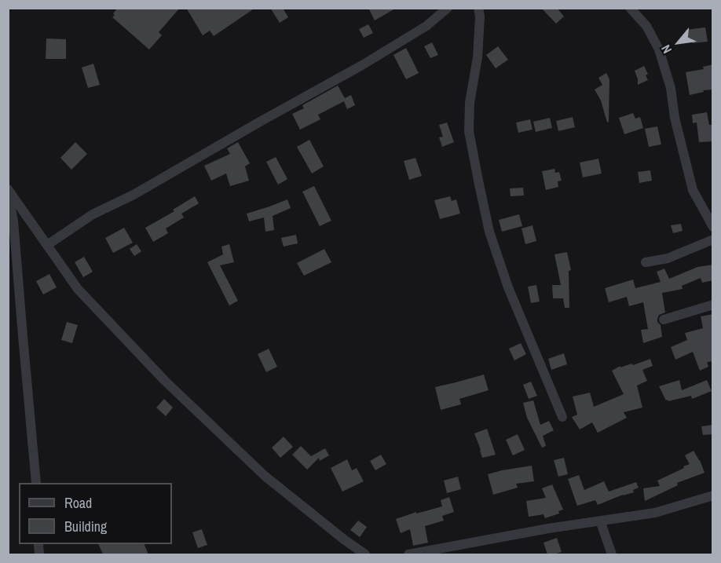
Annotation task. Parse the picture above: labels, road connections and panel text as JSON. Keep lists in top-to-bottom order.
{
  "legend": ["Road", "Building"],
  "north": "bottom left"
}
